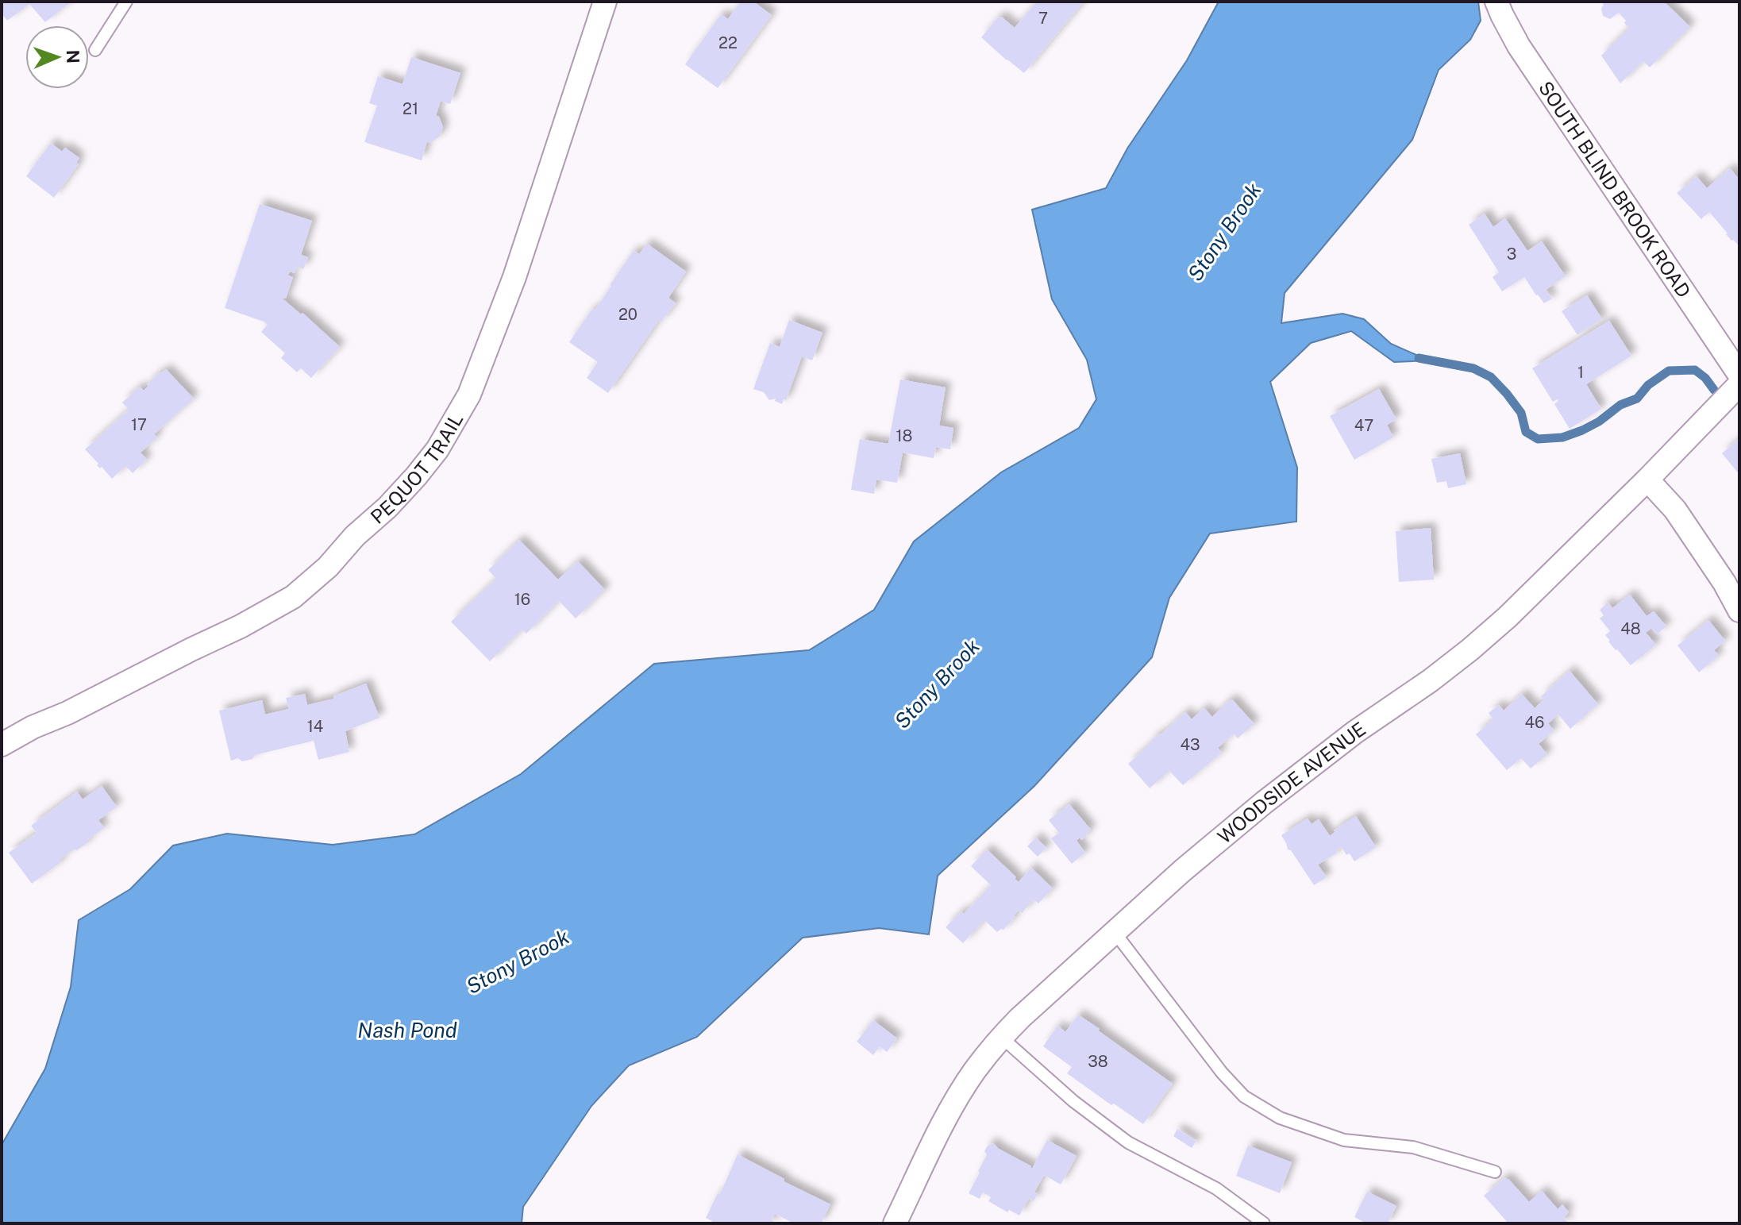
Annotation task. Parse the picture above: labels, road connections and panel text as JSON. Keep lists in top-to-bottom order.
{
  "streets": {
    "street": ["SOUTH BLIND BROOK ROAD", "PEQUOT TRAIL", "WOODSIDE AVENUE"]
  },
  "water": ["Stony Brook", "Nash Pond"],
  "house_numbers": [
    "7",
    "22",
    "21",
    "3",
    "20",
    "1",
    "17",
    "47",
    "18",
    "16",
    "48",
    "46",
    "14",
    "43",
    "38"
  ],
  "north": "right"
}
